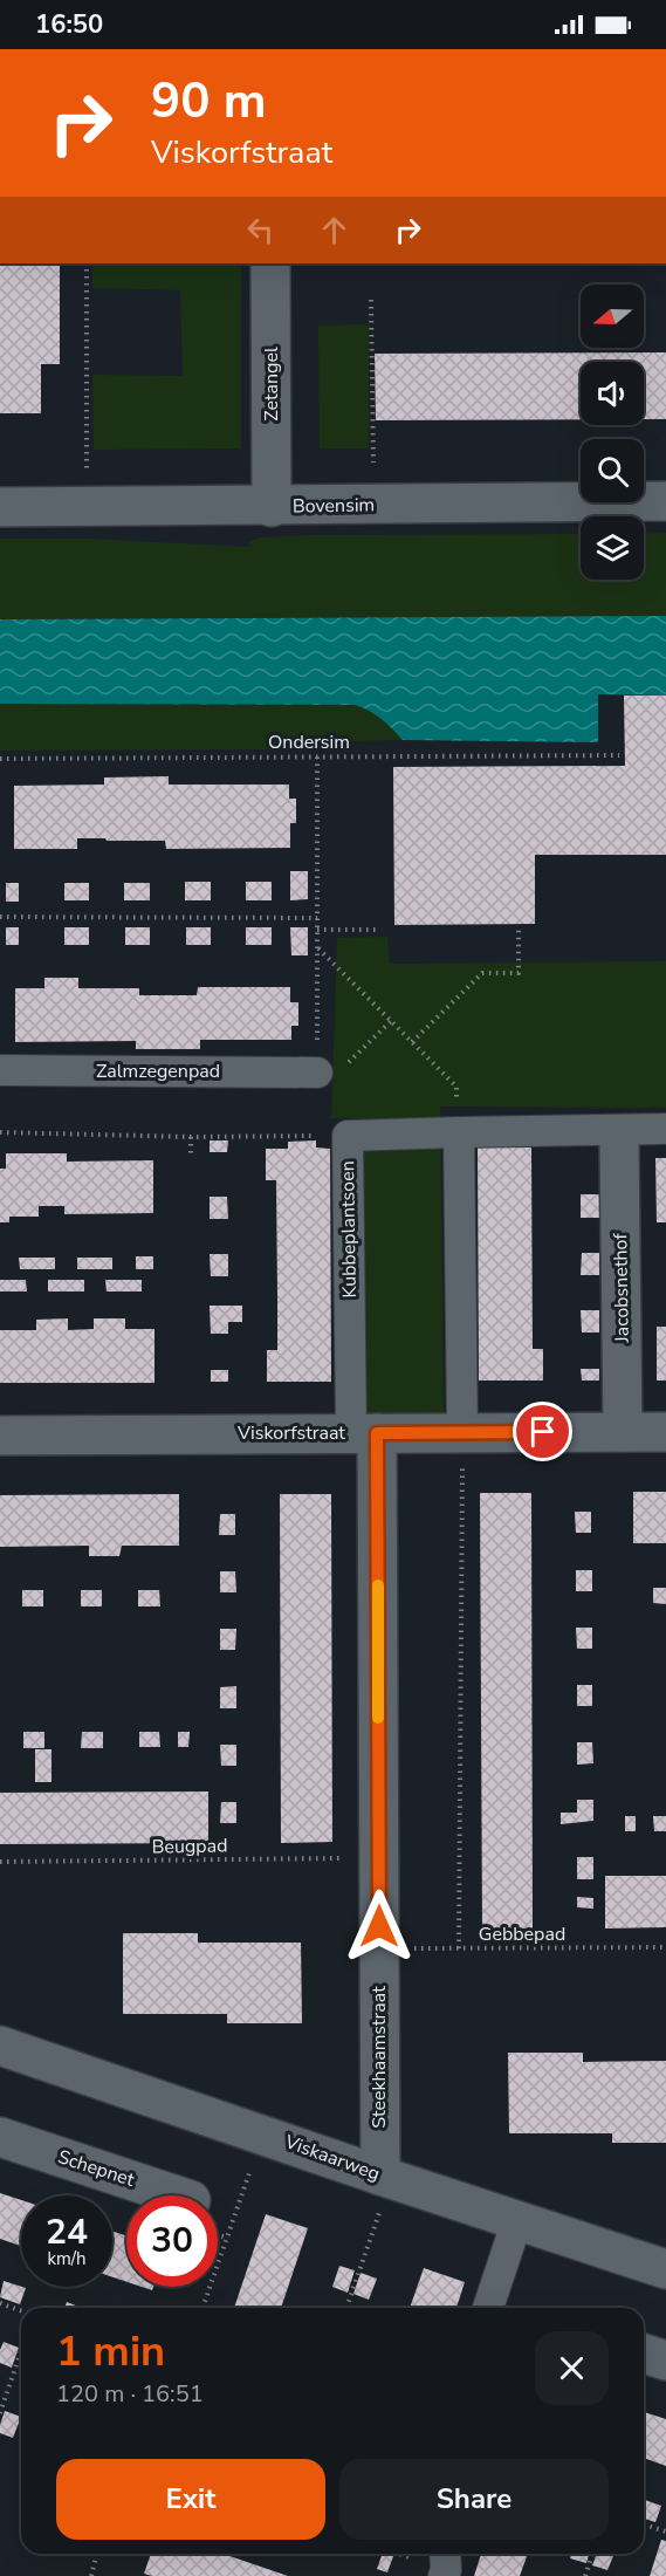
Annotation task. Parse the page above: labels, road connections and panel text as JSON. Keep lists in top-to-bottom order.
{
  "streets": {
    "street": [
      "Zetangel",
      "Bovensim",
      "Zalmzegenpad",
      "Kubbeplantsoen",
      "Jacobsnethof",
      "Viskorfstraat",
      "Steekhaamstraat",
      "Viskaarweg",
      "Schepnet"
    ],
    "path": ["Ondersim", "Beugpad", "Gebbepad"]
  },
  "crossings": [
    ["Zetangel", "Bovensim"],
    ["Kubbeplantsoen", "Viskorfstraat"],
    ["Kubbeplantsoen", "Steekhaamstraat"],
    ["Jacobsnethof", "Viskorfstraat"],
    ["Viskorfstraat", "Steekhaamstraat"],
    ["Beugpad", "Steekhaamstraat"],
    ["Gebbepad", "Steekhaamstraat"],
    ["Steekhaamstraat", "Viskaarweg"]
  ],
  "north": "left",
  "page": {
    "status": "16:50",
    "turn": ["90 m", "Viskorfstraat"],
    "speed": "24 km/h",
    "limit": "30",
    "heading": ["1 min", "120 m · 16:51"],
    "buttons": ["Exit", "Share"]
  }
}
